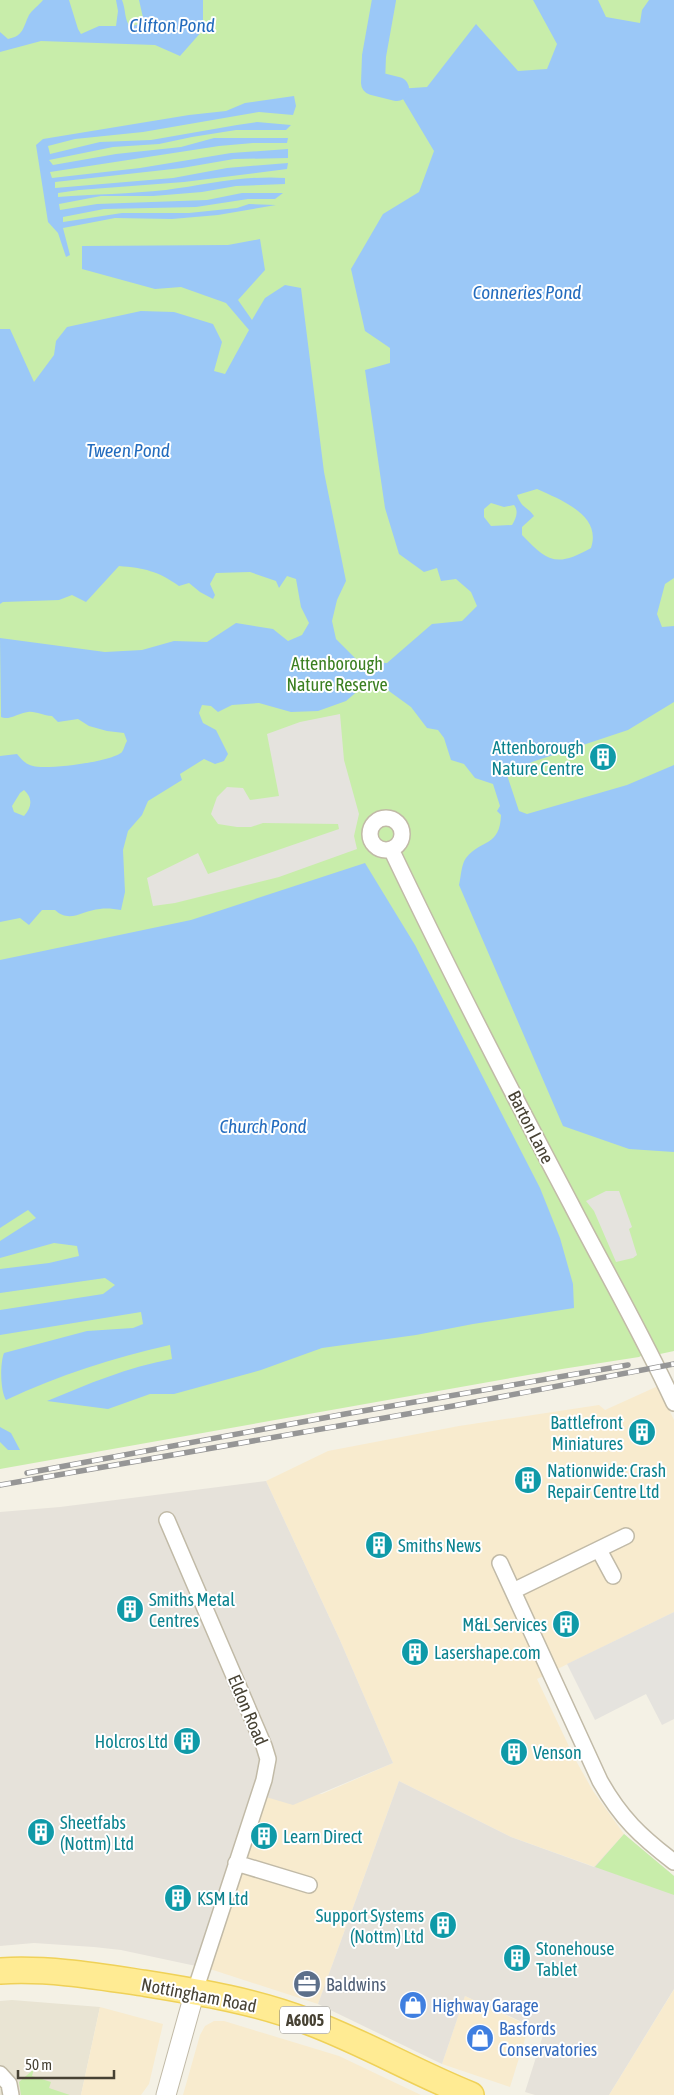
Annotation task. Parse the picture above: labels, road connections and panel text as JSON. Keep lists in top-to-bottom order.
{
  "streets": {
    "main road": ["Nottingham Road", "A6005"],
    "street": ["Barton Lane", "Eldon Road"]
  },
  "crossings": [
    ["Eldon Road", "Nottingham Road"]
  ],
  "water": [
    "Clifton Pond",
    "Conneries Pond",
    "Tween Pond",
    "Church Pond"
  ],
  "parks": ["Attenborough Nature Reserve"],
  "places": {
    "building": [
      "Attenborough Nature Centre",
      "Battlefront Miniatures",
      "Nationwide: Crash Repair Centre Ltd",
      "Smiths News",
      "Smiths Metal Centres",
      "M&L Services",
      "Lasershape.com",
      "Holcros Ltd",
      "Venson",
      "Sheetfabs (Nottm) Ltd",
      "Learn Direct",
      "KSM Ltd",
      "Support Systems (Nottm) Ltd",
      "Stonehouse Tablet"
    ],
    "office": ["Baldwins"],
    "shop": ["Highway Garage", "Basfords Conservatories"]
  },
  "scale_bar": "50 m"
}
